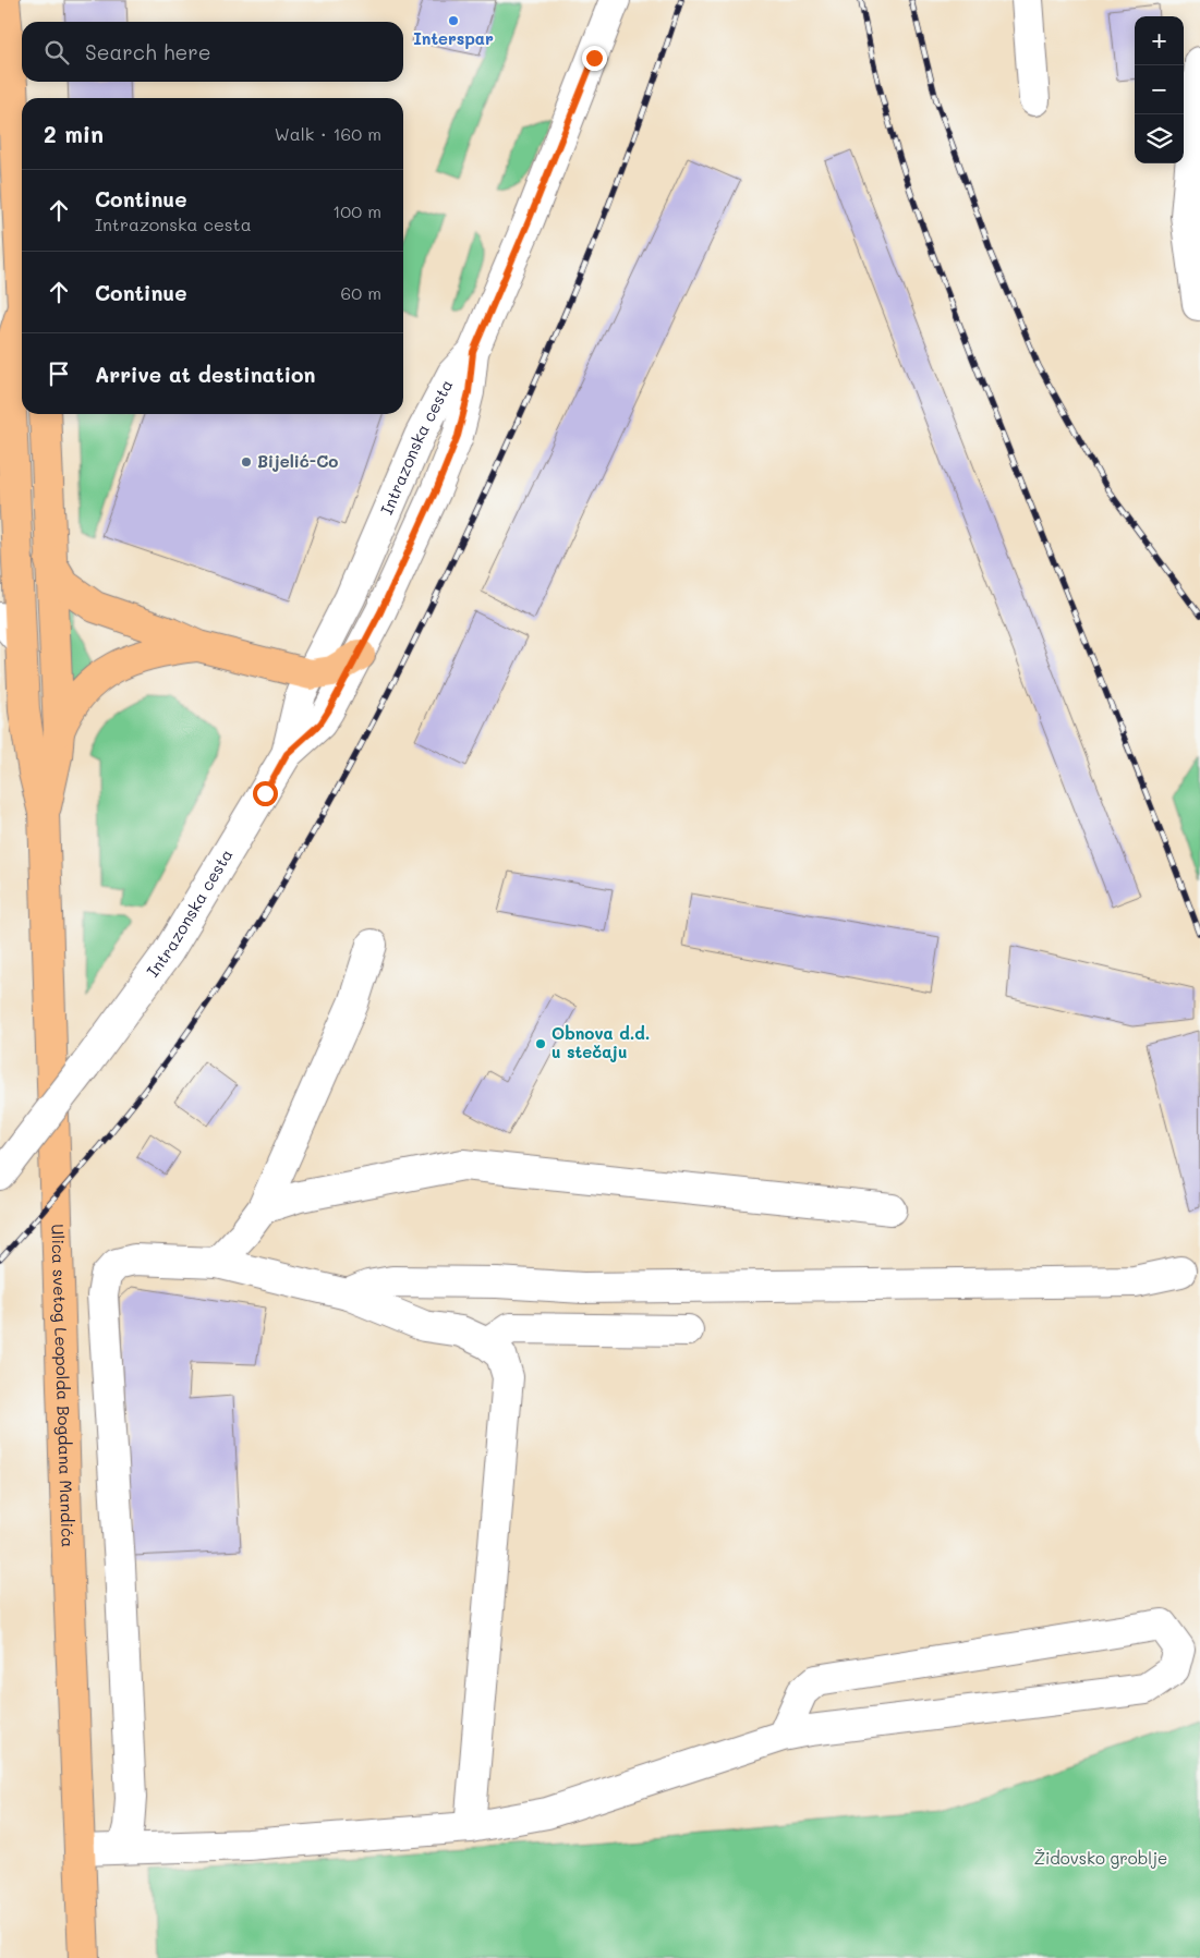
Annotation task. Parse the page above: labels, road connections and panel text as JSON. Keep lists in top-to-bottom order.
{
  "streets": {
    "main road": ["Ulica svetog Leopolda Bogdana Mandića"],
    "street": ["Intrazonska cesta"]
  },
  "parks": ["Židovsko groblje"],
  "places": ["Interspar", "Bijelić-Co", "Obnova d.d. u stečaju"],
  "page": {
    "map_buttons": ["+", "−"],
    "search": "Search here",
    "heading": ["2 min", "Walk · 160 m"],
    "list": [
      ["Continue", "Intrazonska cesta", "100 m"],
      ["Continue", "60 m"],
      "Arrive at destination"
    ]
  }
}
